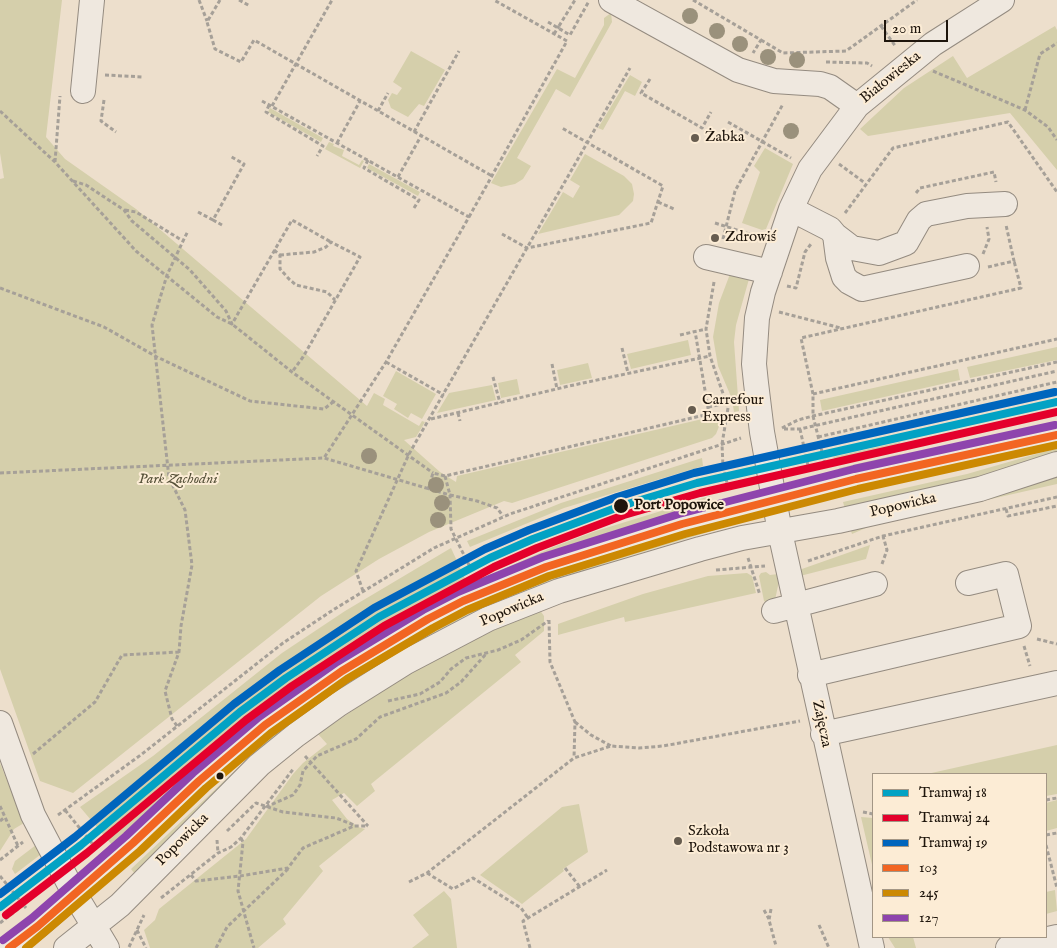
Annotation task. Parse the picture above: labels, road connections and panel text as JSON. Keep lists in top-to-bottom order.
{
  "streets": {
    "street": ["Białowieska", "Popowicka", "Zajęcza"]
  },
  "crossings": [
    ["Białowieska", "Zajęcza"],
    ["Popowicka", "Zajęcza"]
  ],
  "parks": ["Park Zachodni"],
  "places": [
    "Żabka",
    "Zdrowiś",
    "Carrefour Express",
    "Port Popowice",
    "Szkoła Podstawowa nr 3"
  ],
  "lines": [
    "tram line 19",
    "tram line 18",
    "tram line 24",
    "transit line 127",
    "transit line 103",
    "transit line 245"
  ],
  "legend": [
    "Tramwaj 18",
    "Tramwaj 24",
    "Tramwaj 19",
    "103",
    "245",
    "127"
  ],
  "scale_bar": "20 m"
}
